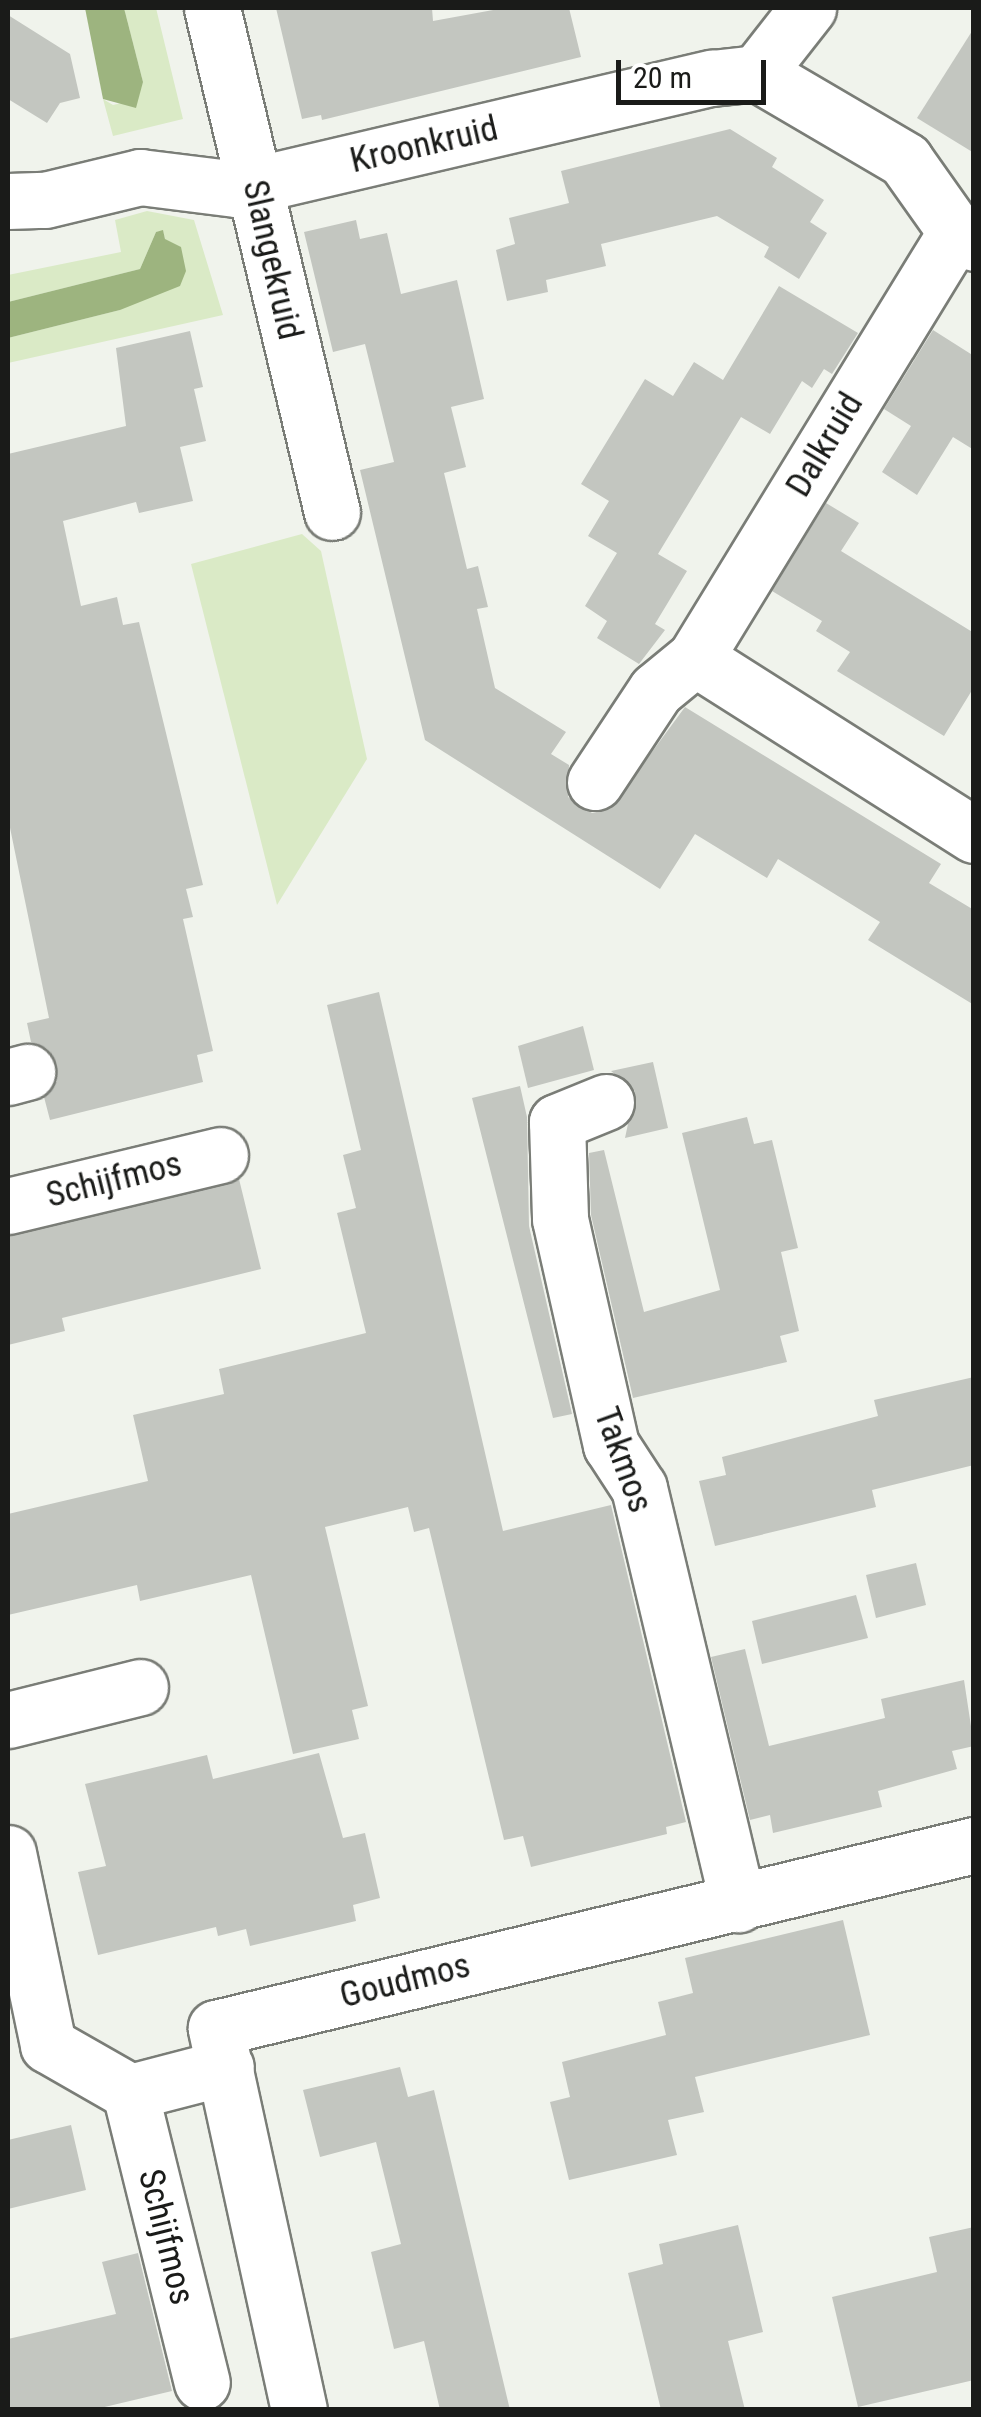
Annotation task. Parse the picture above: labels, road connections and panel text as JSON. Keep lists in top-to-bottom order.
{
  "streets": {
    "street": [
      "Kroonkruid",
      "Slangekruid",
      "Dalkruid",
      "Schijfmos",
      "Takmos",
      "Goudmos"
    ]
  },
  "crossings": [
    ["Kroonkruid", "Slangekruid"],
    ["Kroonkruid", "Dalkruid"],
    ["Takmos", "Goudmos"]
  ],
  "scale_bar": "20 m"
}
